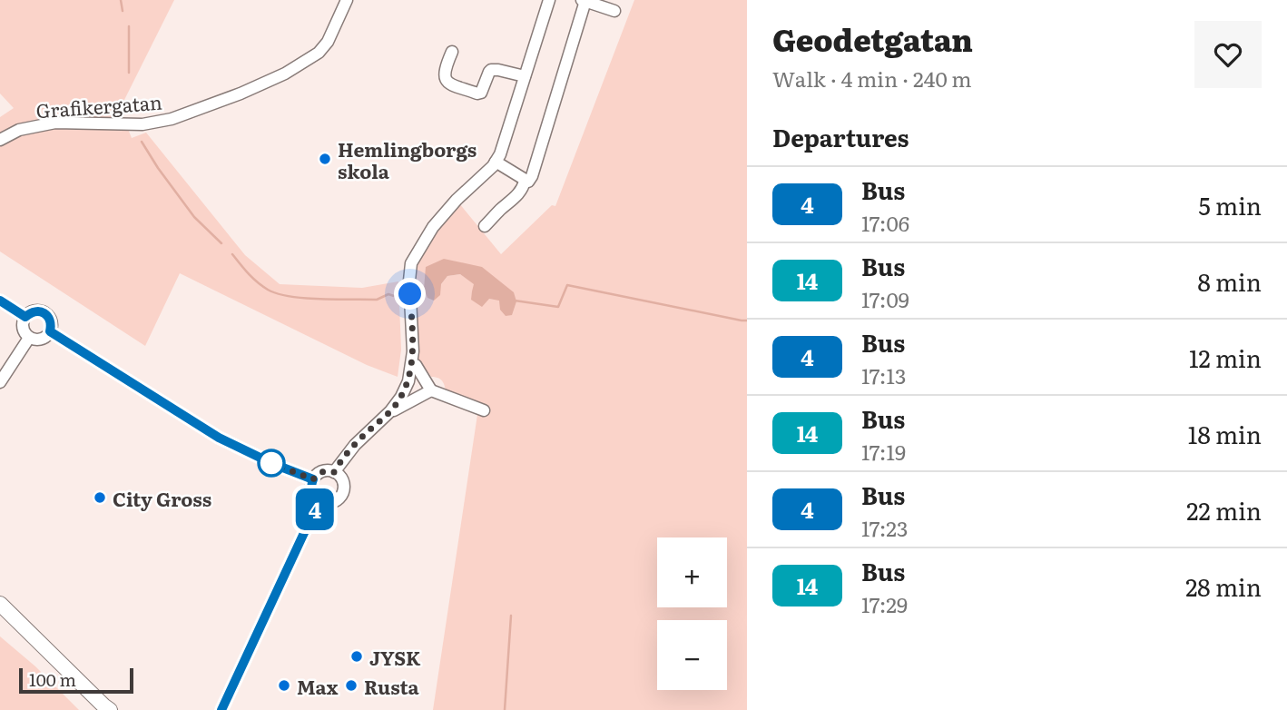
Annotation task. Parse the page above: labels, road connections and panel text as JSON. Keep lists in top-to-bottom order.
{
  "streets": {
    "street": ["Grafikergatan"]
  },
  "places": [
    "Hemlingborgs skola",
    "City Gross",
    "JYSK",
    "Max",
    "Rusta"
  ],
  "lines": ["bus line 4"],
  "scale_bar": "100 m",
  "page": {
    "on_map": "4",
    "heading": [
      ["Geodetgatan", "Walk · 4 min · 240 m"],
      "Departures"
    ],
    "list": [
      {
        "mark": "4",
        "name": "Bus",
        "note": "17:06",
        "value": "5 min"
      },
      {
        "mark": "14",
        "name": "Bus",
        "note": "17:09",
        "value": "8 min"
      },
      {
        "mark": "4",
        "name": "Bus",
        "note": "17:13",
        "value": "12 min"
      },
      {
        "mark": "14",
        "name": "Bus",
        "note": "17:19",
        "value": "18 min"
      },
      {
        "mark": "4",
        "name": "Bus",
        "note": "17:23",
        "value": "22 min"
      },
      {
        "mark": "14",
        "name": "Bus",
        "note": "17:29",
        "value": "28 min"
      }
    ],
    "map_buttons": ["+", "−"],
    "scale": "100 m"
  }
}
